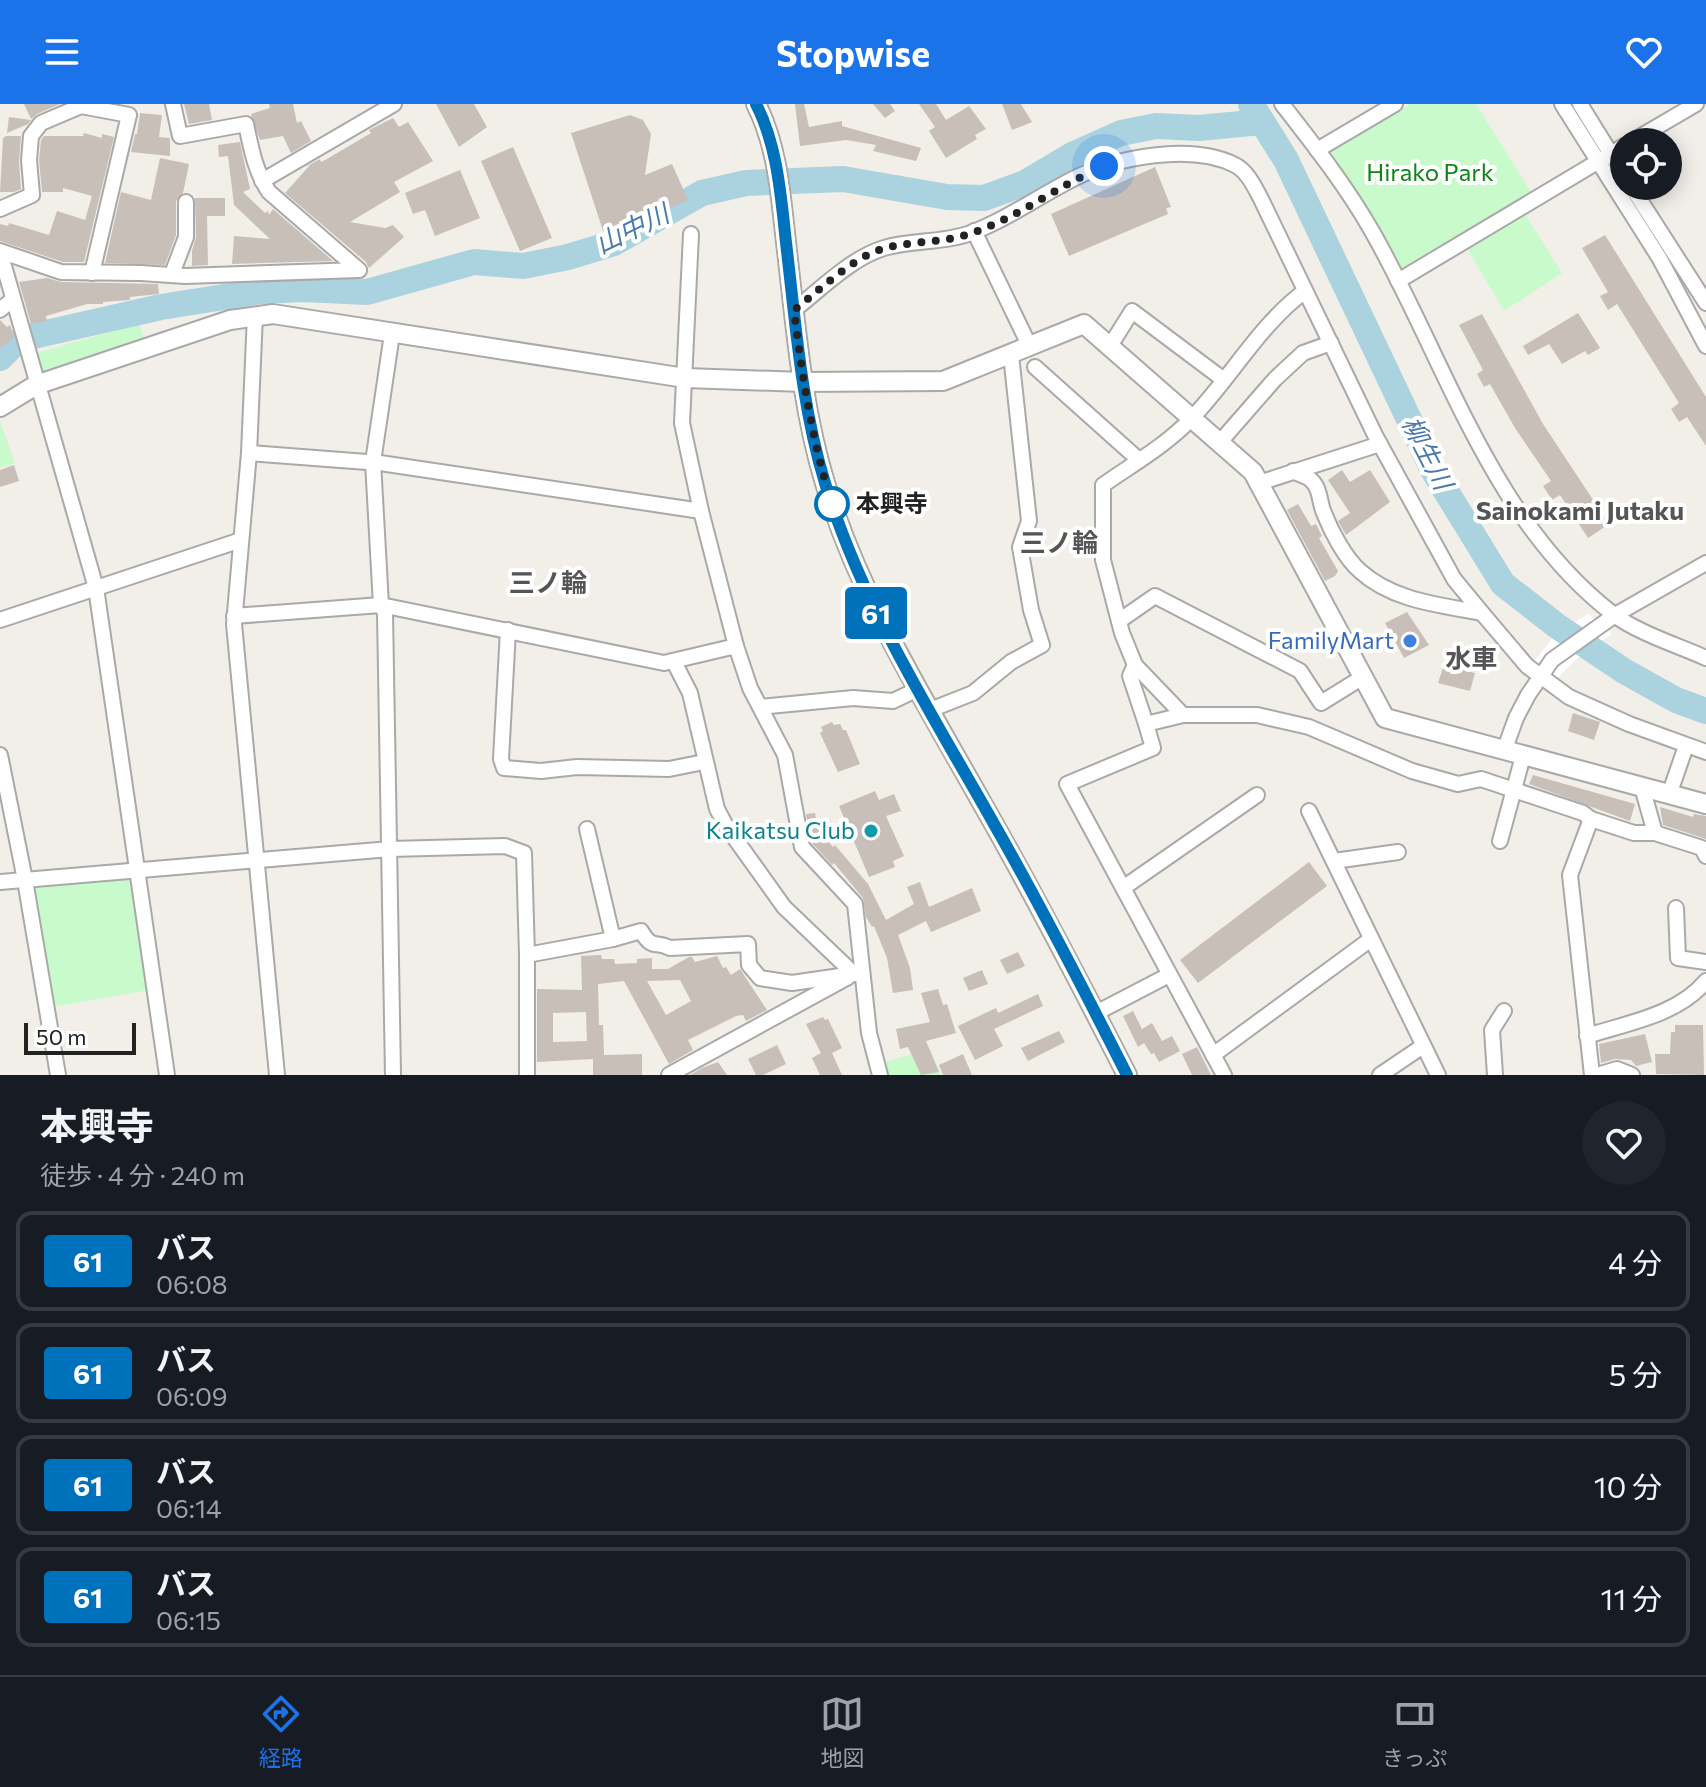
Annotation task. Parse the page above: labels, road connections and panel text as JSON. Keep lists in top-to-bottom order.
{
  "districts": [
    "Sainokami Jutaku",
    "三ノ輪",
    "三ノ輪",
    "水車"
  ],
  "water": ["山中川", "柳生川"],
  "parks": ["Hirako Park"],
  "places": ["本興寺", "FamilyMart", "Kaikatsu Club"],
  "lines": ["bus line 61"],
  "scale_bar": "50 m",
  "page": {
    "header": "Stopwise",
    "on_map": "61",
    "scale": "50 m",
    "heading": ["本興寺", "徒歩 · 4 分 · 240 m"],
    "list": [
      {
        "mark": "61",
        "name": "バス",
        "note": "06:08",
        "value": "4 分"
      },
      {
        "mark": "61",
        "name": "バス",
        "note": "06:09",
        "value": "5 分"
      },
      {
        "mark": "61",
        "name": "バス",
        "note": "06:14",
        "value": "10 分"
      },
      {
        "mark": "61",
        "name": "バス",
        "note": "06:15",
        "value": "11 分"
      }
    ],
    "tabs": ["経路", "地図", "きっぷ"]
  }
}
